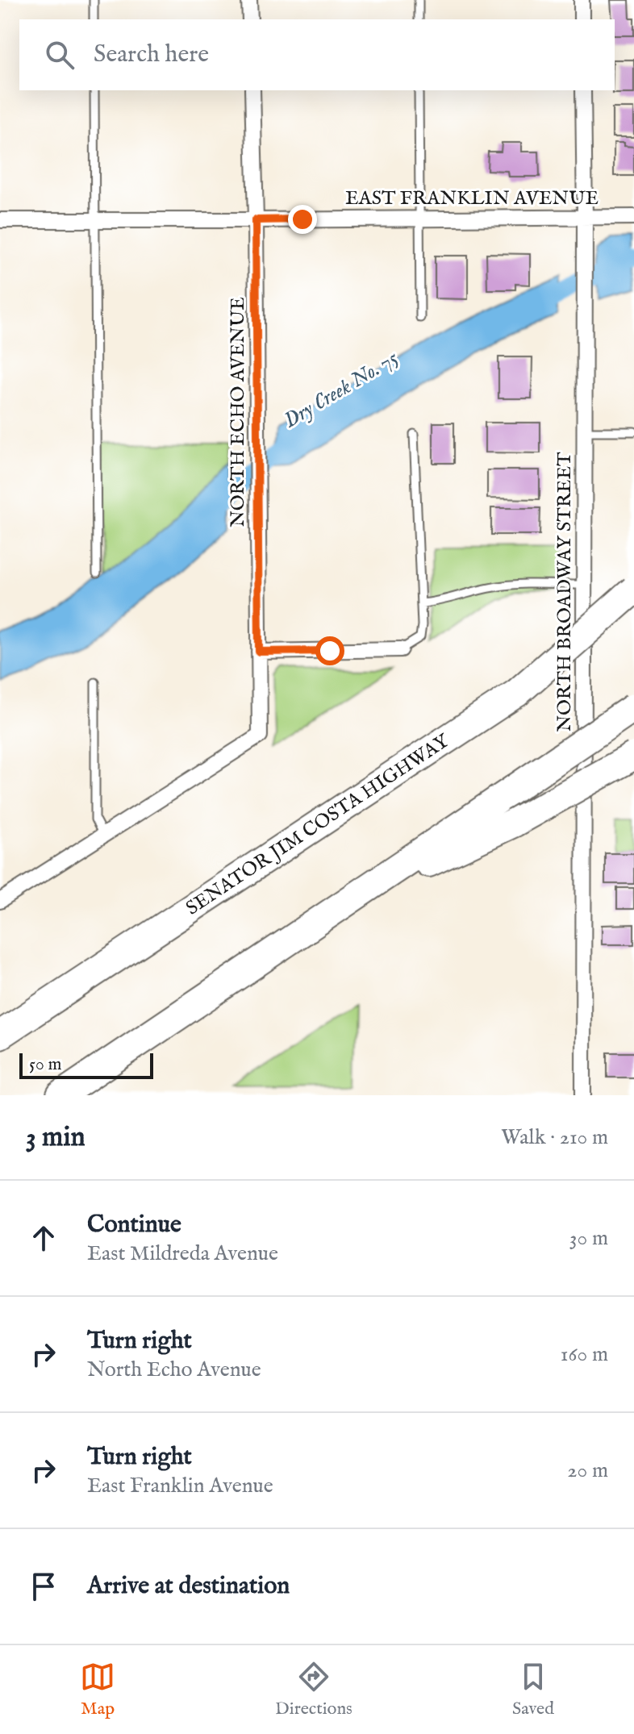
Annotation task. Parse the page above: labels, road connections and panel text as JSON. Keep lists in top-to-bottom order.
{
  "streets": {
    "highway": ["SENATOR JIM COSTA HIGHWAY"],
    "street": ["EAST FRANKLIN AVENUE", "NORTH ECHO AVENUE", "NORTH BROADWAY STREET"]
  },
  "crossings": [
    ["EAST FRANKLIN AVENUE", "NORTH ECHO AVENUE"],
    ["EAST FRANKLIN AVENUE", "NORTH BROADWAY STREET"]
  ],
  "water": ["Dry Creek No. 75"],
  "scale_bar": "50 m",
  "page": {
    "search": "Search here",
    "scale": "50 m",
    "heading": ["3 min", "Walk · 210 m"],
    "list": [
      ["Continue", "East Mildreda Avenue", "30 m"],
      ["Turn right", "North Echo Avenue", "160 m"],
      ["Turn right", "East Franklin Avenue", "20 m"],
      "Arrive at destination"
    ],
    "nav": ["Map", "Directions", "Saved"]
  }
}
